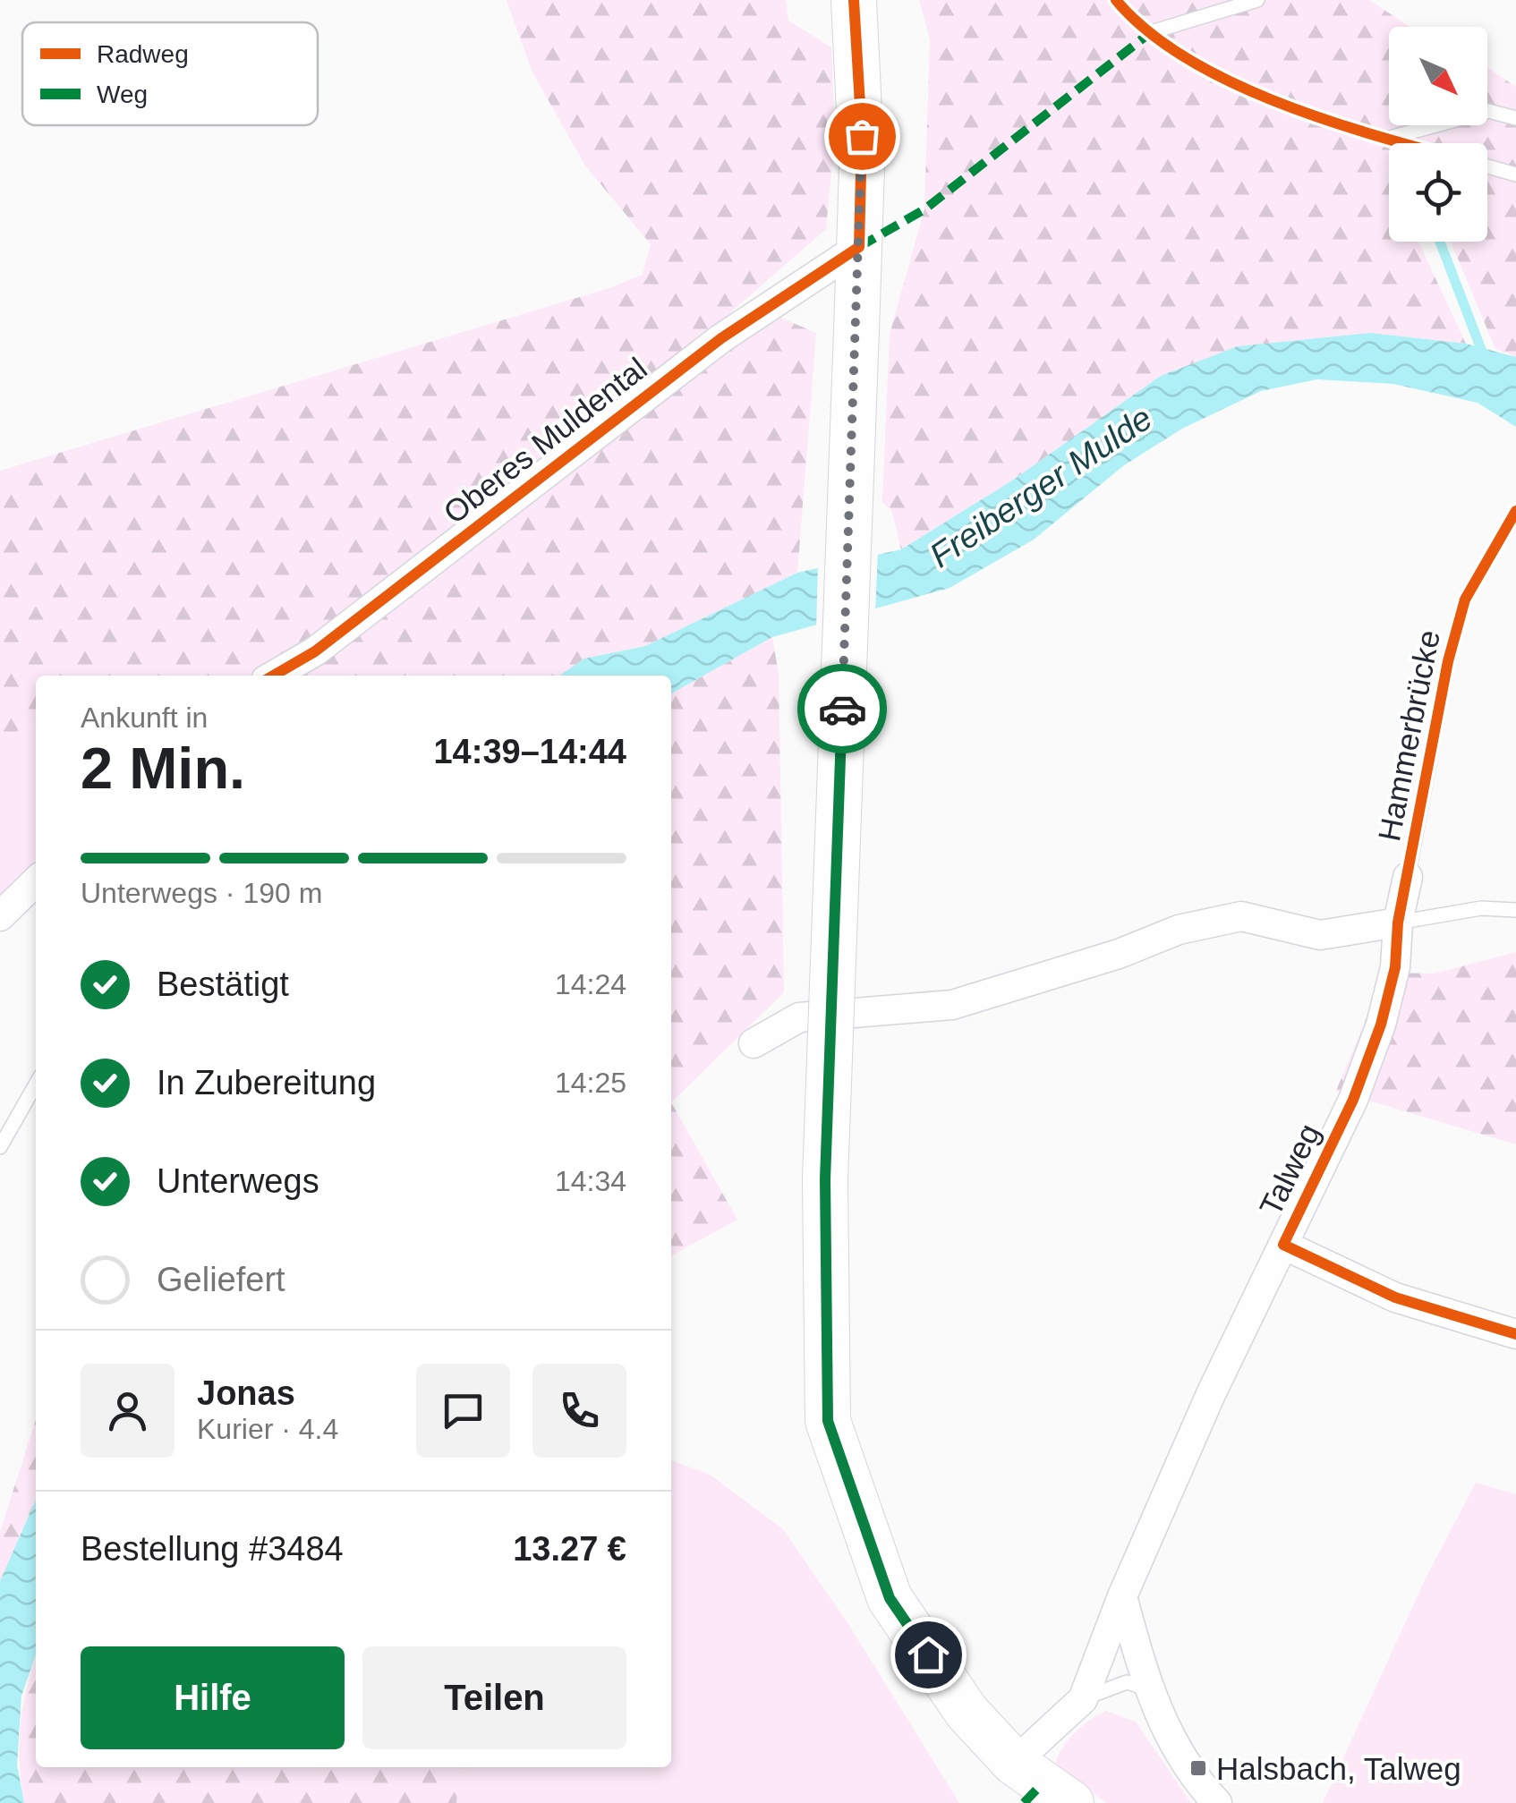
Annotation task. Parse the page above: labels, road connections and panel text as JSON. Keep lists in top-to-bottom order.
{
  "streets": {
    "street": ["Oberes Muldental", "Talweg"],
    "lane": ["Hammerbrücke"]
  },
  "crossings": [
    ["Hammerbrücke", "Talweg"]
  ],
  "water": ["Freiberger Mulde"],
  "places": {
    "transit": ["Halsbach, Talweg"]
  },
  "legend": ["Radweg", "Weg"],
  "north": "bottom right",
  "page": {
    "heading": ["2 Min.", "Ankunft in", "14:39–14:44"],
    "panel": [
      "Jonas",
      "Kurier · 4.4",
      "Bestellung #3484",
      "13.27 €"
    ],
    "bar": "Unterwegs · 190 m",
    "list": [
      ["Bestätigt", "14:24"],
      ["In Zubereitung", "14:25"],
      ["Unterwegs", "14:34"],
      "Geliefert"
    ],
    "buttons": ["Hilfe", "Teilen"]
  }
}
